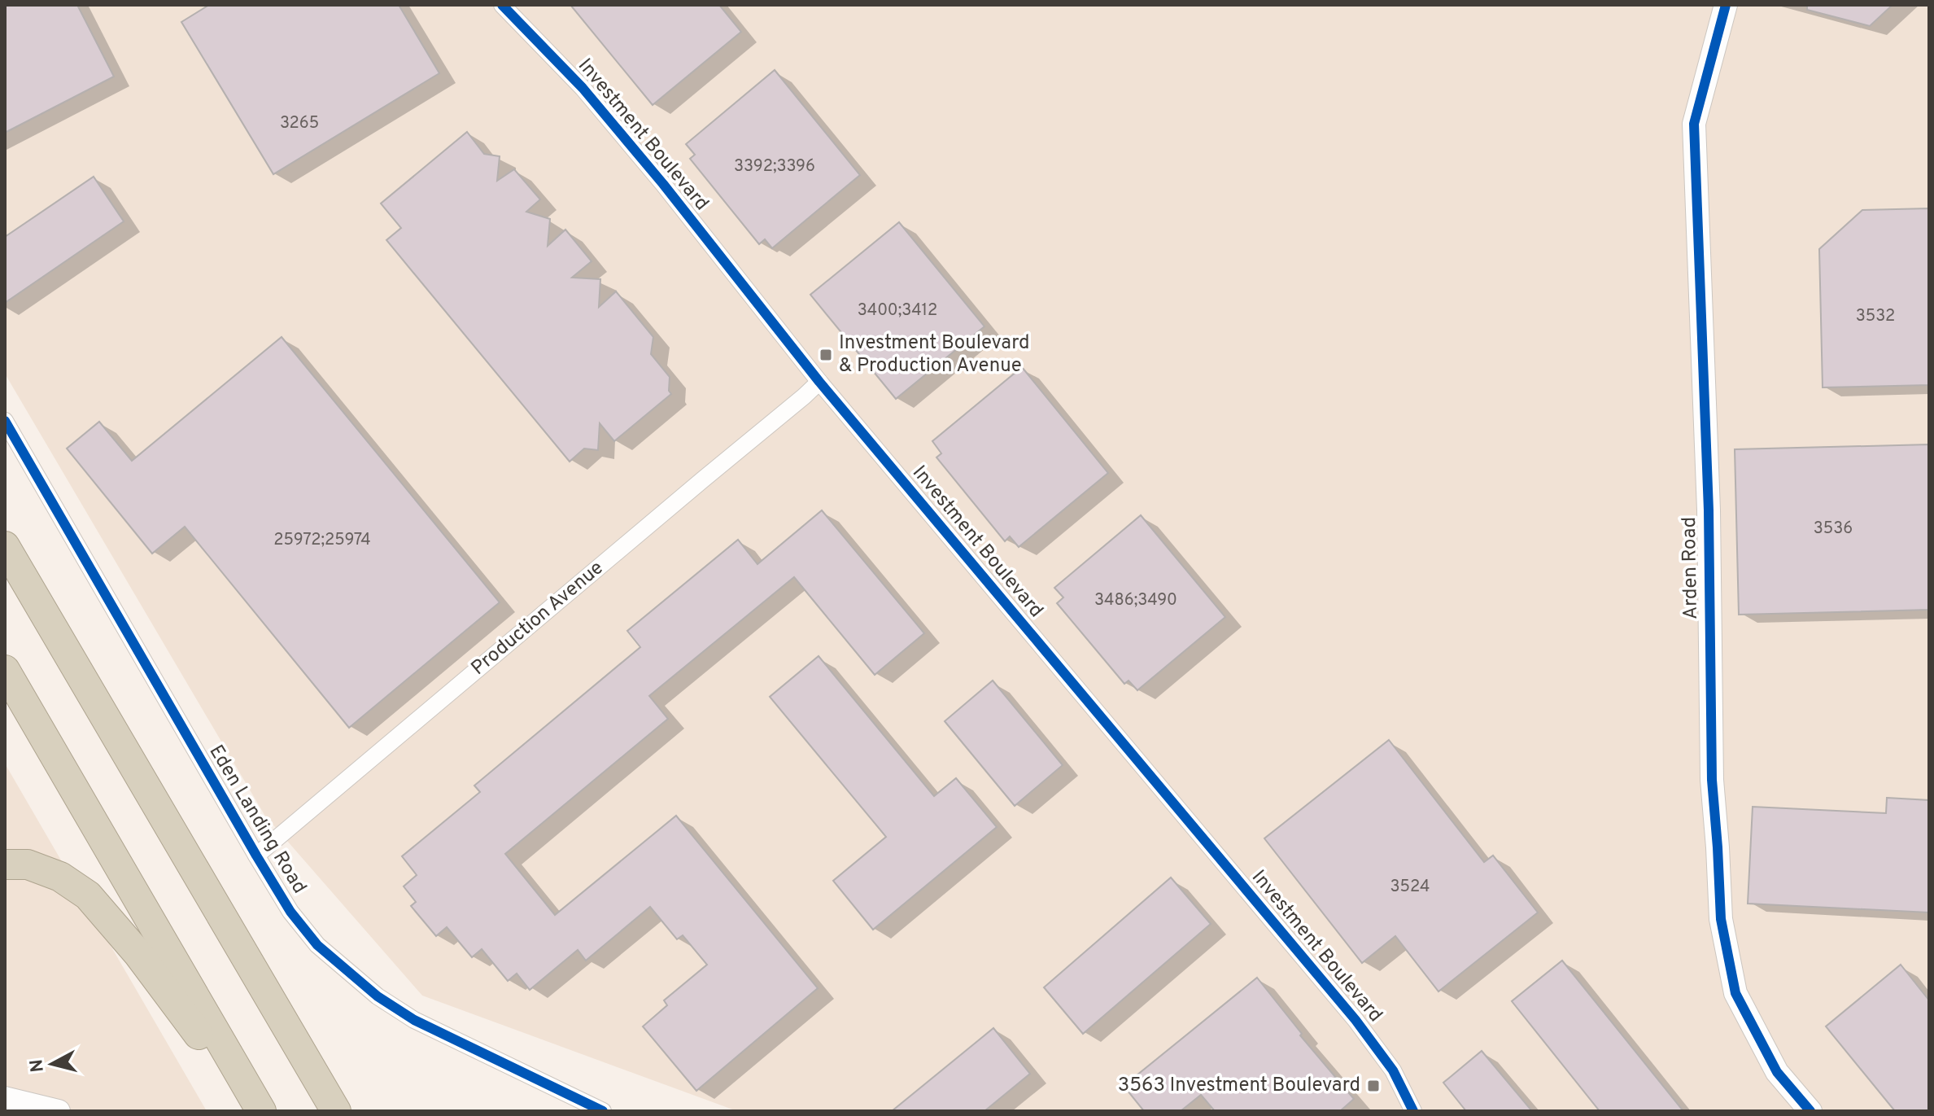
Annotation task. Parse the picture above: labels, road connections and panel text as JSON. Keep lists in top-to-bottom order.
{
  "streets": {
    "street": [
      "Investment Boulevard",
      "Arden Road",
      "Production Avenue",
      "Eden Landing Road"
    ]
  },
  "crossings": [
    ["Investment Boulevard", "Production Avenue"],
    ["Production Avenue", "Eden Landing Road"]
  ],
  "places": {
    "transit": ["Investment Boulevard & Production Avenue", "3563 Investment Boulevard"]
  },
  "house_numbers": [
    "3265",
    "3392;3396",
    "3400;3412",
    "3532",
    "3536",
    "25972;25974",
    "3486;3490",
    "3524"
  ],
  "north": "left"
}
